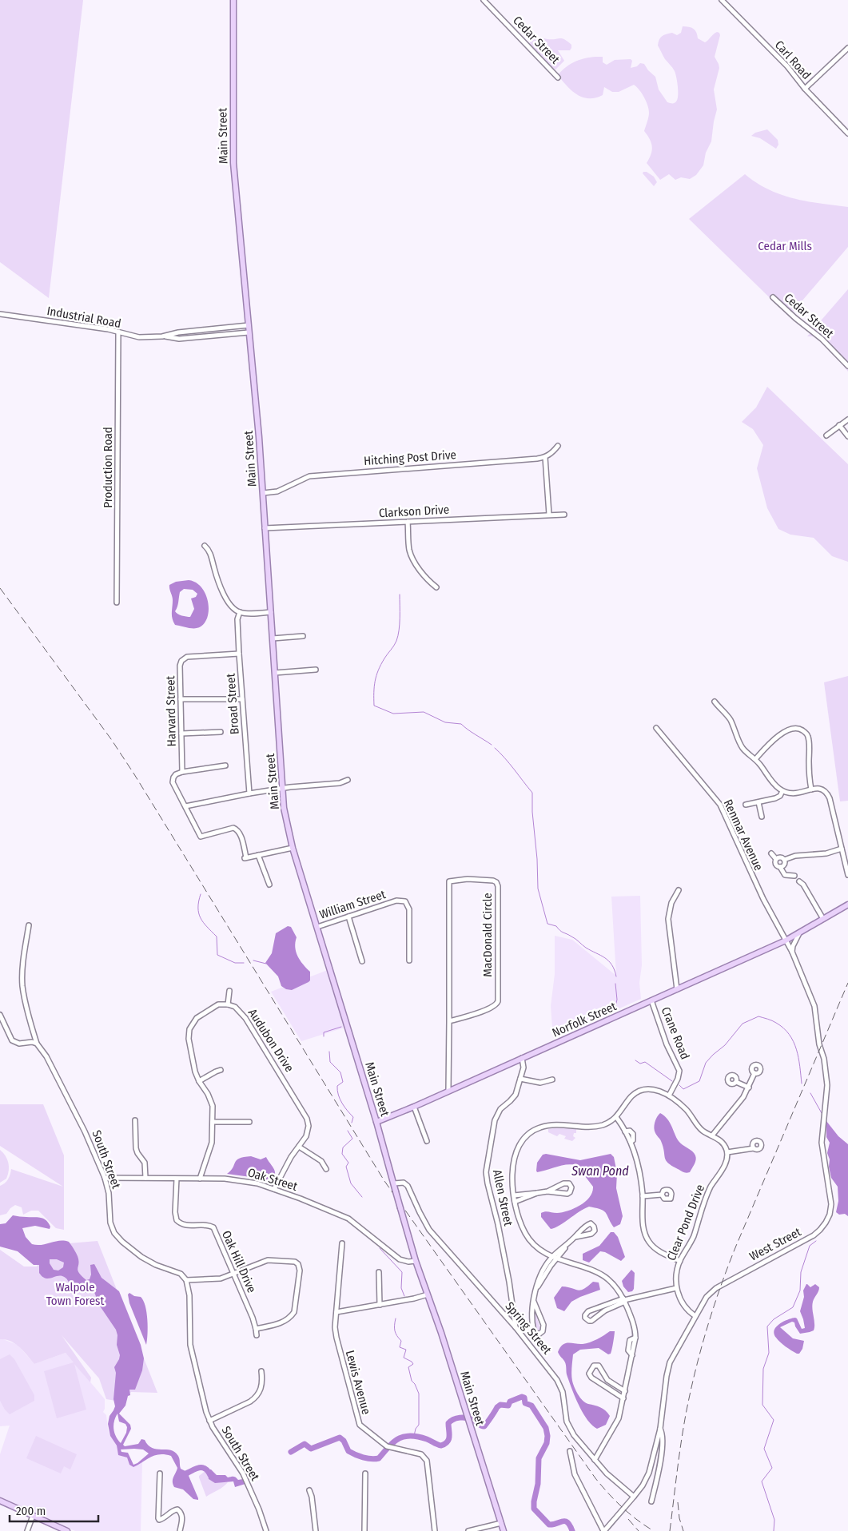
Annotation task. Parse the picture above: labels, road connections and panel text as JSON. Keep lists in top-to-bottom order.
{
  "streets": {
    "main road": ["Main Street", "Norfolk Street"],
    "street": [
      "Cedar Street",
      "Carl Road",
      "Industrial Road",
      "Hitching Post Drive",
      "Production Road",
      "Clarkson Drive",
      "Broad Street",
      "Harvard Street",
      "Renmar Avenue",
      "William Street",
      "MacDonald Circle",
      "Crane Road",
      "Audubon Drive",
      "South Street",
      "Oak Street",
      "Allen Street",
      "Clear Pond Drive",
      "West Street",
      "Oak Hill Drive",
      "Spring Street",
      "Lewis Avenue"
    ]
  },
  "crossings": [
    ["Main Street", "Industrial Road"],
    ["Main Street", "Hitching Post Drive"],
    ["Main Street", "Clarkson Drive"],
    ["Main Street", "William Street"],
    ["Main Street", "Norfolk Street"],
    ["Main Street", "Oak Street"],
    ["Main Street", "Spring Street"],
    ["Industrial Road", "Production Road"],
    ["Broad Street", "Harvard Street"],
    ["Renmar Avenue", "Norfolk Street"],
    ["Renmar Avenue", "West Street"],
    ["MacDonald Circle", "Norfolk Street"],
    ["Norfolk Street", "Crane Road"],
    ["Norfolk Street", "Allen Street"],
    ["Norfolk Street", "West Street"],
    ["Audubon Drive", "Oak Street"],
    ["South Street", "Oak Street"],
    ["Oak Street", "Oak Hill Drive"],
    ["Allen Street", "Spring Street"],
    ["Clear Pond Drive", "West Street"],
    ["West Street", "Spring Street"]
  ],
  "water": ["Swan Pond"],
  "parks": ["Cedar Mills", "Walpole Town Forest"],
  "scale_bar": "200 m"
}
